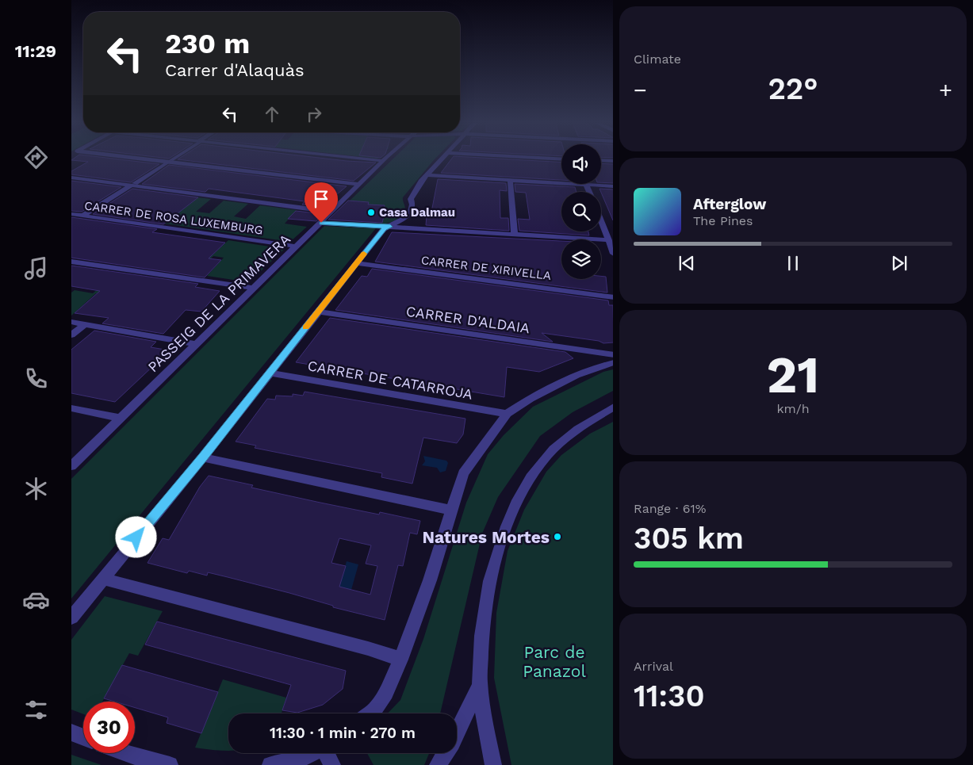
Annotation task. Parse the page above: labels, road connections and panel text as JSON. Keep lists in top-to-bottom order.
{
  "streets": {
    "street": [
      "CARRER DE ROSA LUXEMBURG",
      "CARRER DE XIRIVELLA",
      "PASSEIG DE LA PRIMAVERA",
      "CARRER D'ALDAIA",
      "CARRER DE CATARROJA"
    ]
  },
  "crossings": [
    ["CARRER DE ROSA LUXEMBURG", "PASSEIG DE LA PRIMAVERA"]
  ],
  "parks": ["Parc de Panazol"],
  "places": ["Casa Dalmau", "Natures Mortes"],
  "page": {
    "tabs": "11:29",
    "tile": [
      "Climate",
      ["21", "km/h"],
      ["Range · 61%", "305 km"],
      ["Arrival", "11:30"]
    ],
    "turn": ["230 m", "Carrer d'Alaquàs"],
    "heat": ["−", "22°", "+"],
    "song": ["Afterglow", "The Pines"],
    "limit": "30",
    "trip": "11:30 · 1 min · 270 m"
  }
}
